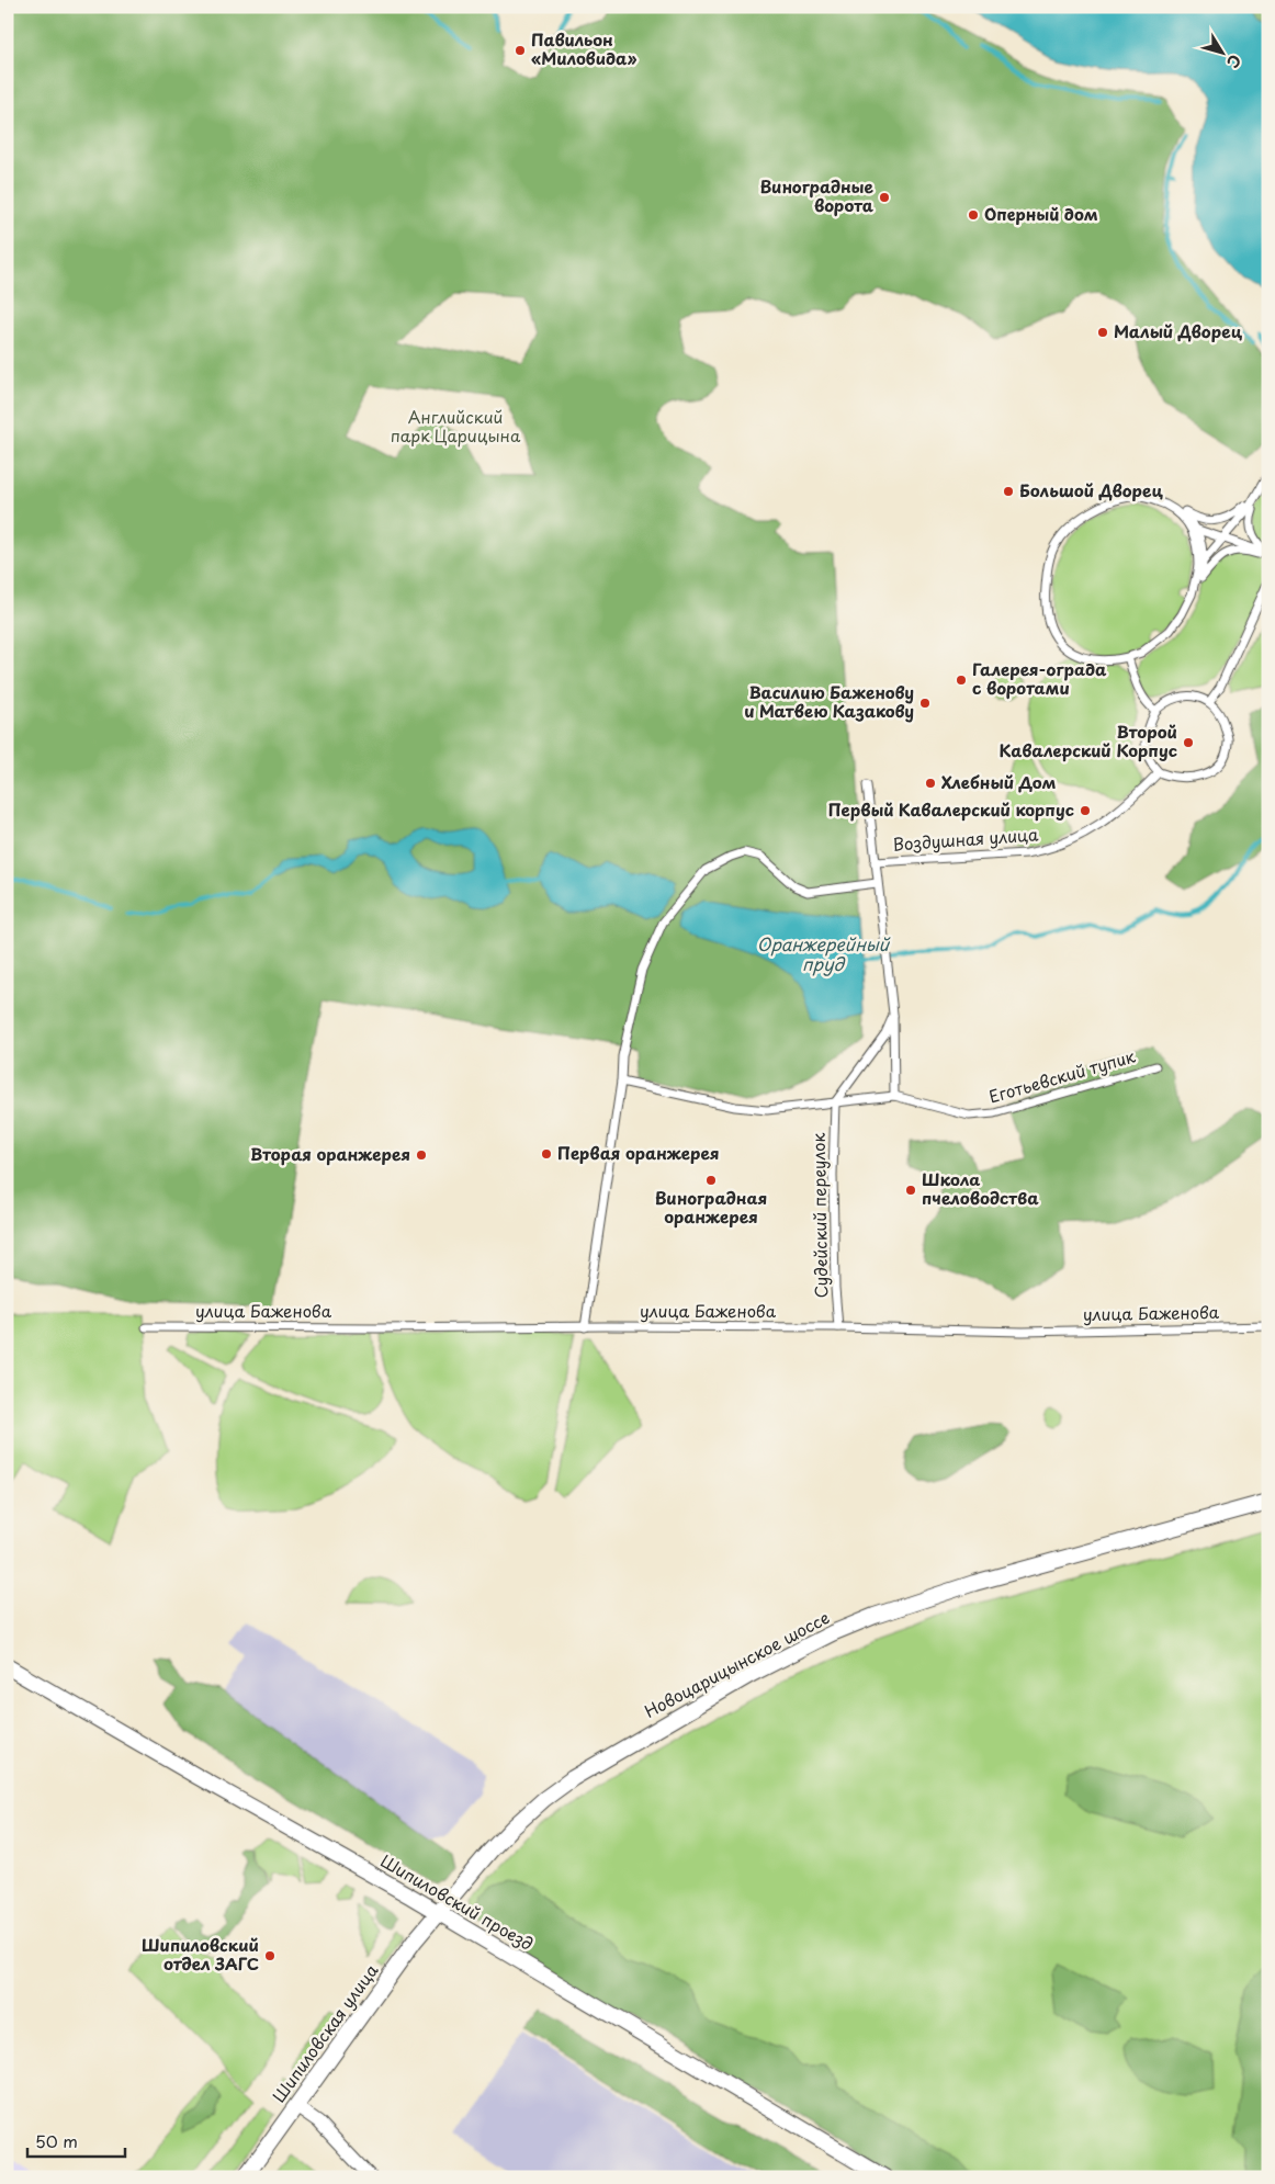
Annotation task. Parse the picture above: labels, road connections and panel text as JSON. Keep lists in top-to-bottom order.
{
  "streets": {
    "main road": ["Новоцарицынское шоссе", "Шипиловский проезд", "Шипиловская улица"],
    "street": [
      "Воздушная улица",
      "Еготьевский тупик",
      "Судейский переулок",
      "улица Баженова"
    ]
  },
  "crossings": [
    ["Еготьевский тупик", "Судейский переулок"],
    ["Судейский переулок", "улица Баженова"],
    ["Новоцарицынское шоссе", "Шипиловский проезд"],
    ["Новоцарицынское шоссе", "Шипиловская улица"],
    ["Шипиловский проезд", "Шипиловская улица"]
  ],
  "water": ["Оранжерейный пруд"],
  "parks": ["Английский парк Царицына"],
  "places": [
    "Павильон «Миловида»",
    "Виноградные ворота",
    "Оперный дом",
    "Малый Дворец",
    "Большой Дворец",
    "Галерея-ограда с воротами",
    "Василию Баженову и Матвею Казакову",
    "Второй Кавалерский Корпус",
    "Хлебный Дом",
    "Первый Кавалерский корпус",
    "Первая оранжерея",
    "Вторая оранжерея",
    "Виноградная оранжерея",
    "Школа пчеловодства",
    "Шипиловский отдел ЗАГС"
  ],
  "scale_bar": "50 m",
  "north": "bottom right"
}
